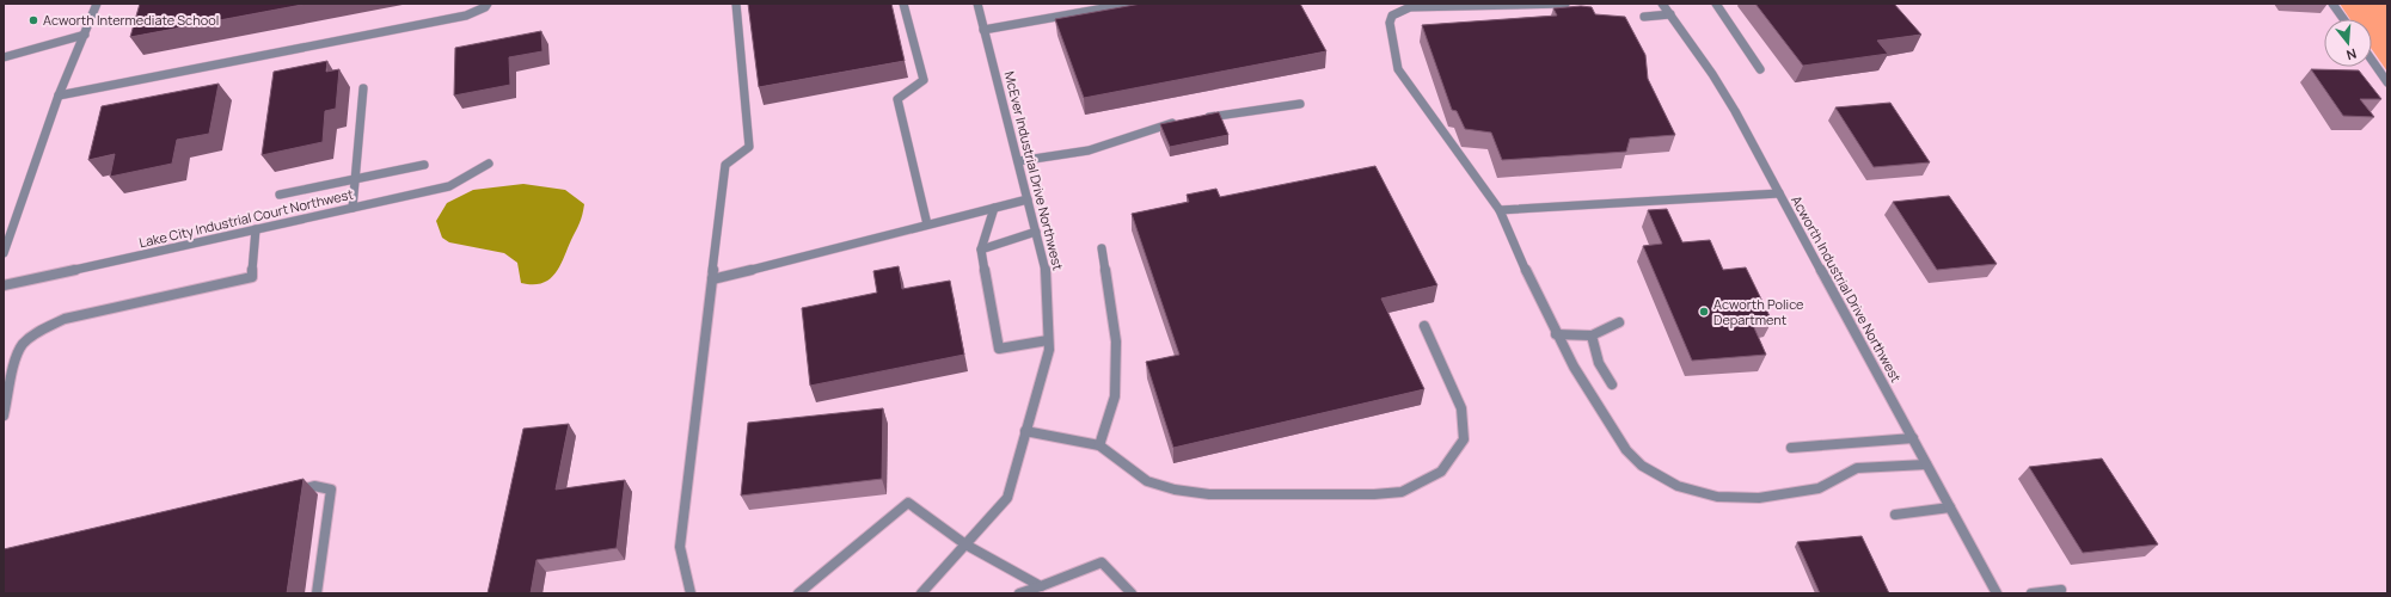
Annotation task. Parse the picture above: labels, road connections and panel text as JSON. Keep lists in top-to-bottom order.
{
  "streets": {
    "street": ["McEver Industrial Drive Northwest", "Lake City Industrial Court Northwest", "Acworth Industrial Drive Northwest"]
  },
  "places": ["Acworth Intermediate School", "Acworth Police Department"],
  "north": "bottom"
}
